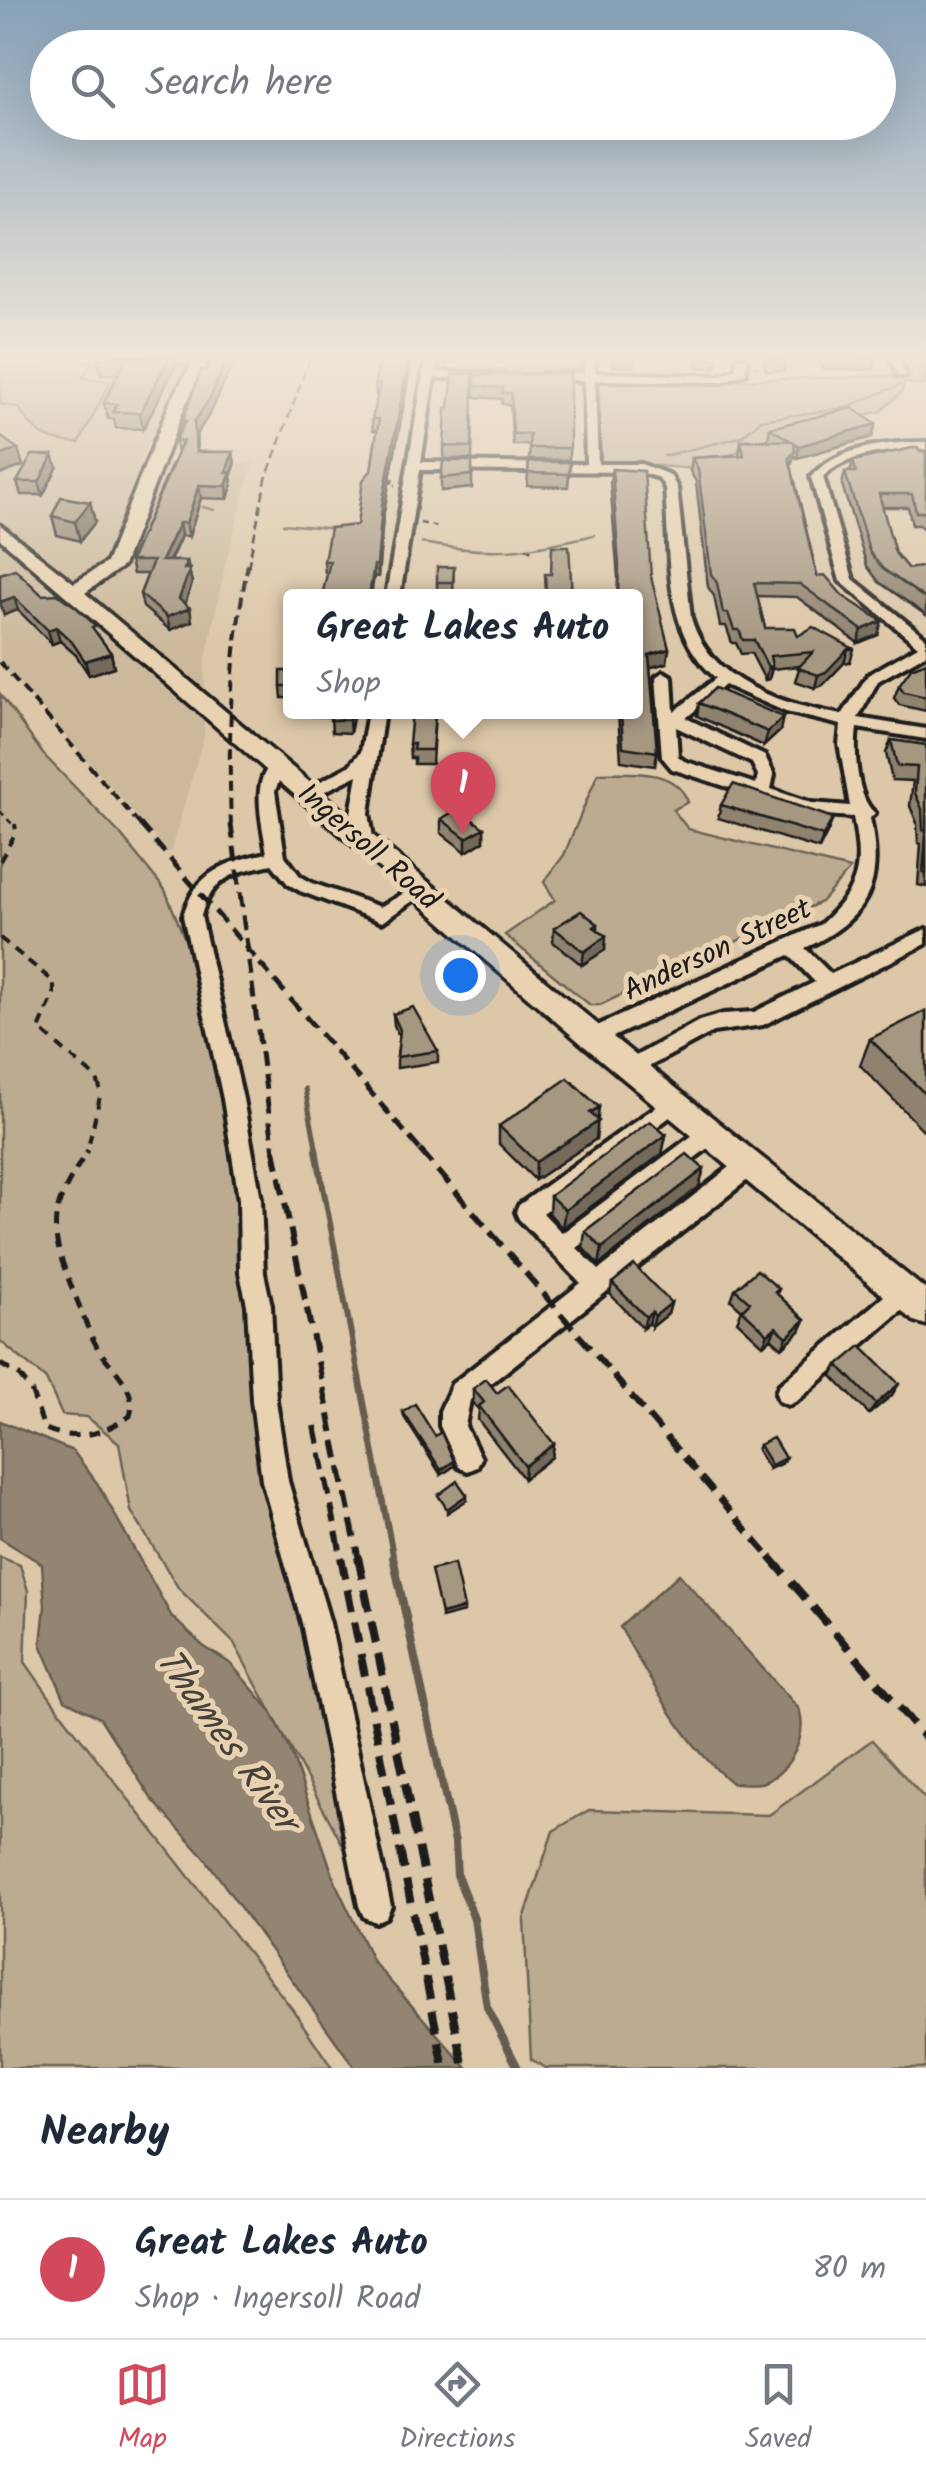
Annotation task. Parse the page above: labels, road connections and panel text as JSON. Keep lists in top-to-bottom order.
{
  "streets": {
    "main road": ["Ingersoll Road"],
    "street": ["Anderson Street"]
  },
  "crossings": [
    ["Ingersoll Road", "Anderson Street"]
  ],
  "water": ["Thames River"],
  "page": {
    "search": "Search here",
    "popup": ["Great Lakes Auto", "Shop"],
    "pins": "1",
    "heading": "Nearby",
    "list": [
      {
        "mark": "1",
        "name": "Great Lakes Auto",
        "note": "Shop · Ingersoll Road",
        "value": "80 m"
      }
    ],
    "nav": ["Map", "Directions", "Saved"]
  }
}
